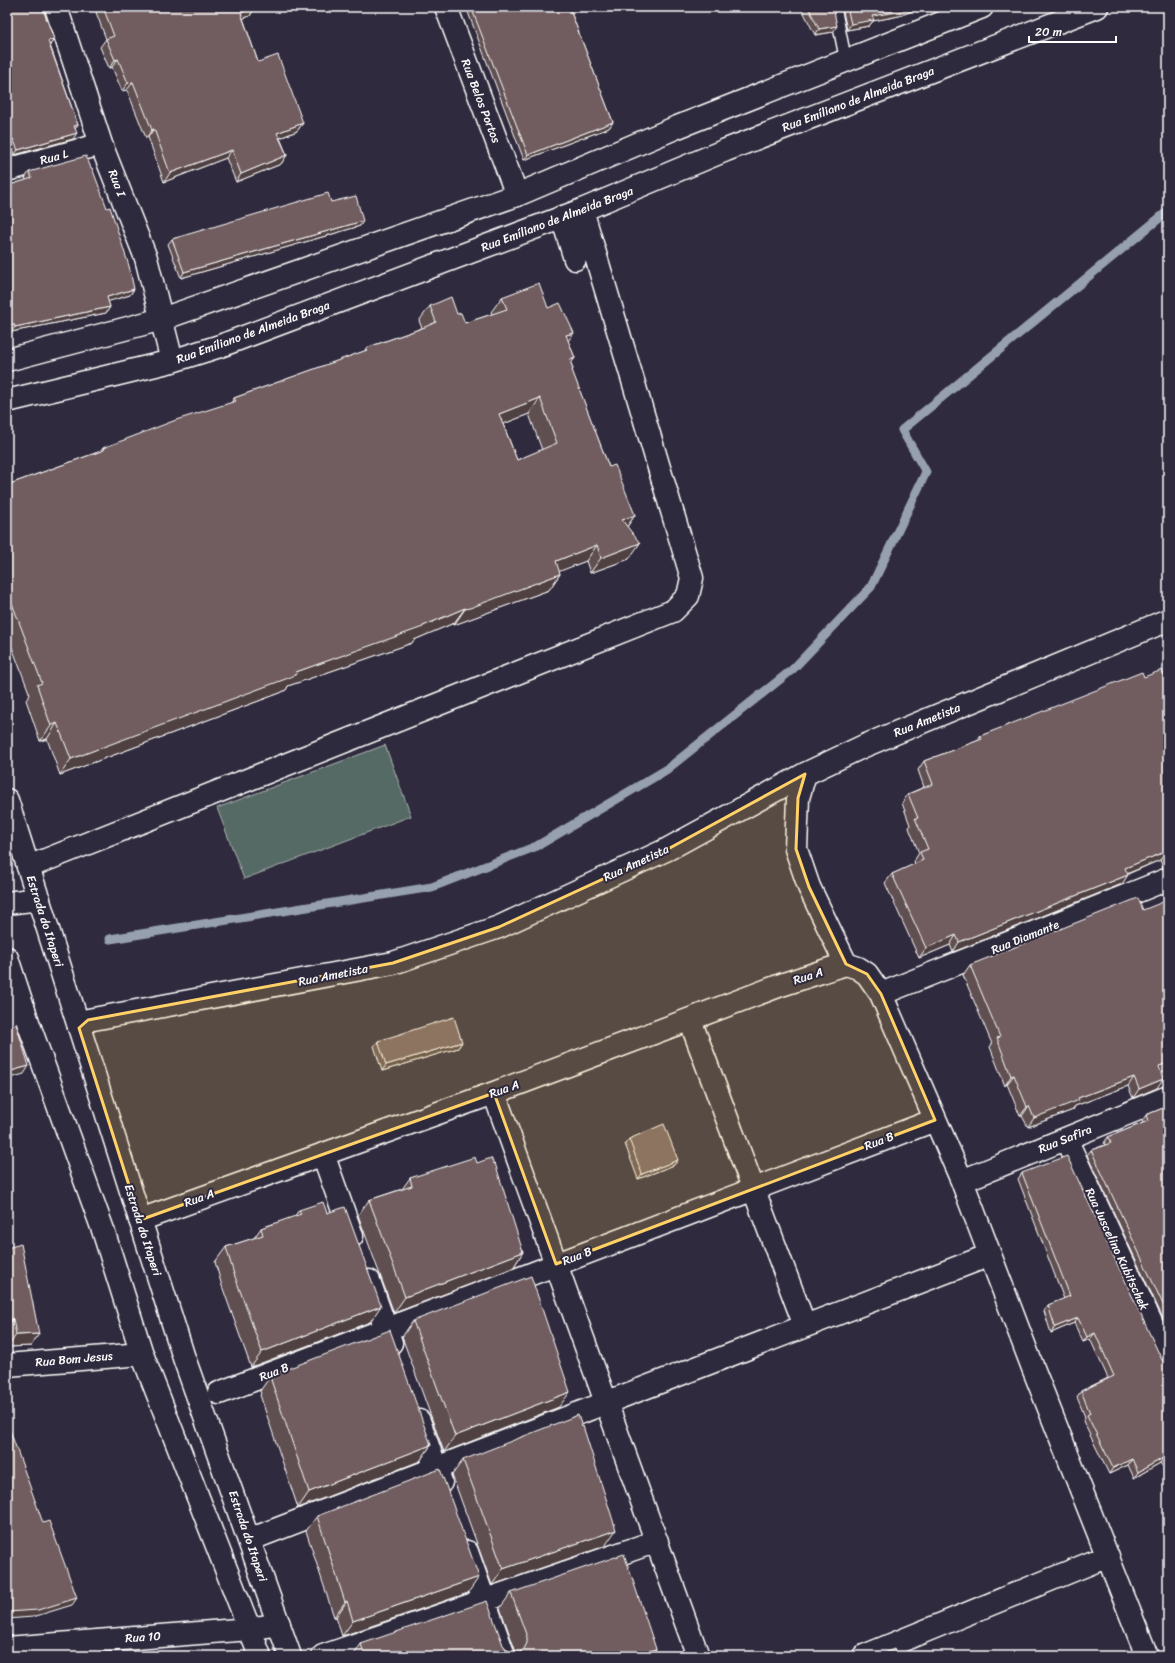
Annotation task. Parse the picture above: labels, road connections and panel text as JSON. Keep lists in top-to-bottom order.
{
  "streets": {
    "street": [
      "Rua Emíliano de Almeida Braga",
      "Rua Belos Portos",
      "Rua L",
      "Rua I",
      "Rua Ametista",
      "Estrada do Itaperi",
      "Rua Diamante",
      "Rua A",
      "Rua Safira",
      "Rua B",
      "Rua Juscelino Kubitschek",
      "Rua Bom Jesus",
      "Rua 10"
    ]
  },
  "crossings": [
    ["Rua Emíliano de Almeida Braga", "Rua I"],
    ["Rua L", "Rua I"],
    ["Rua Ametista", "Estrada do Itaperi"],
    ["Estrada do Itaperi", "Rua A"],
    ["Estrada do Itaperi", "Rua 10"],
    ["Rua Safira", "Rua Juscelino Kubitschek"]
  ],
  "scale_bar": "20 m"
}
